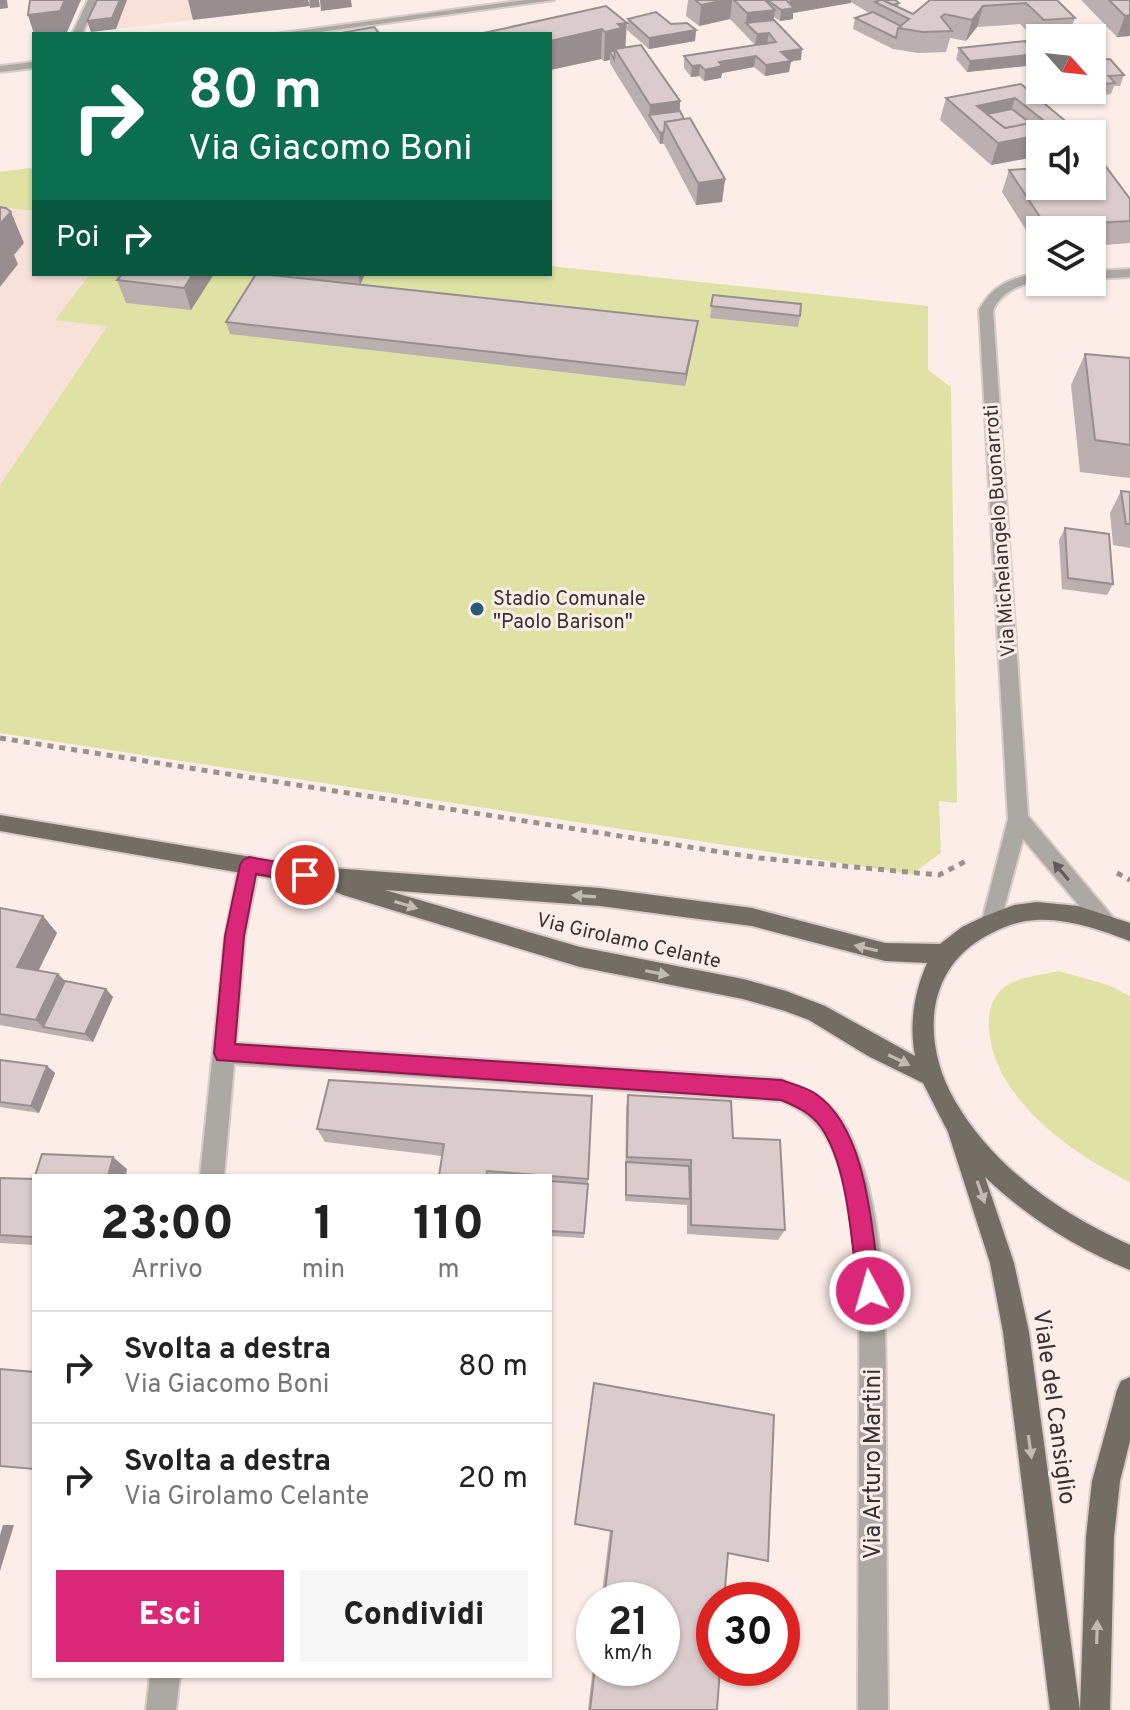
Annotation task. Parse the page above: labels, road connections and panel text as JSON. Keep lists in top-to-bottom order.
{
  "streets": {
    "main road": ["Via Girolamo Celante", "Viale del Cansiglio"],
    "street": ["Via Michelangelo Buonarroti", "Via Arturo Martini"]
  },
  "places": ["Stadio Comunale \"Paolo Barison\""],
  "north": "bottom right",
  "page": {
    "turn": ["80 m", "Via Giacomo Boni"],
    "then": "Poi",
    "eta": [
      "23:00",
      "Arrivo",
      "1",
      "min",
      "110",
      "m"
    ],
    "list": [
      {
        "name": "Svolta a destra",
        "note": "Via Giacomo Boni",
        "value": "80 m"
      },
      {
        "name": "Svolta a destra",
        "note": "Via Girolamo Celante",
        "value": "20 m"
      }
    ],
    "buttons": ["Esci", "Condividi"],
    "speed": "21 km/h",
    "limit": "30"
  }
}
